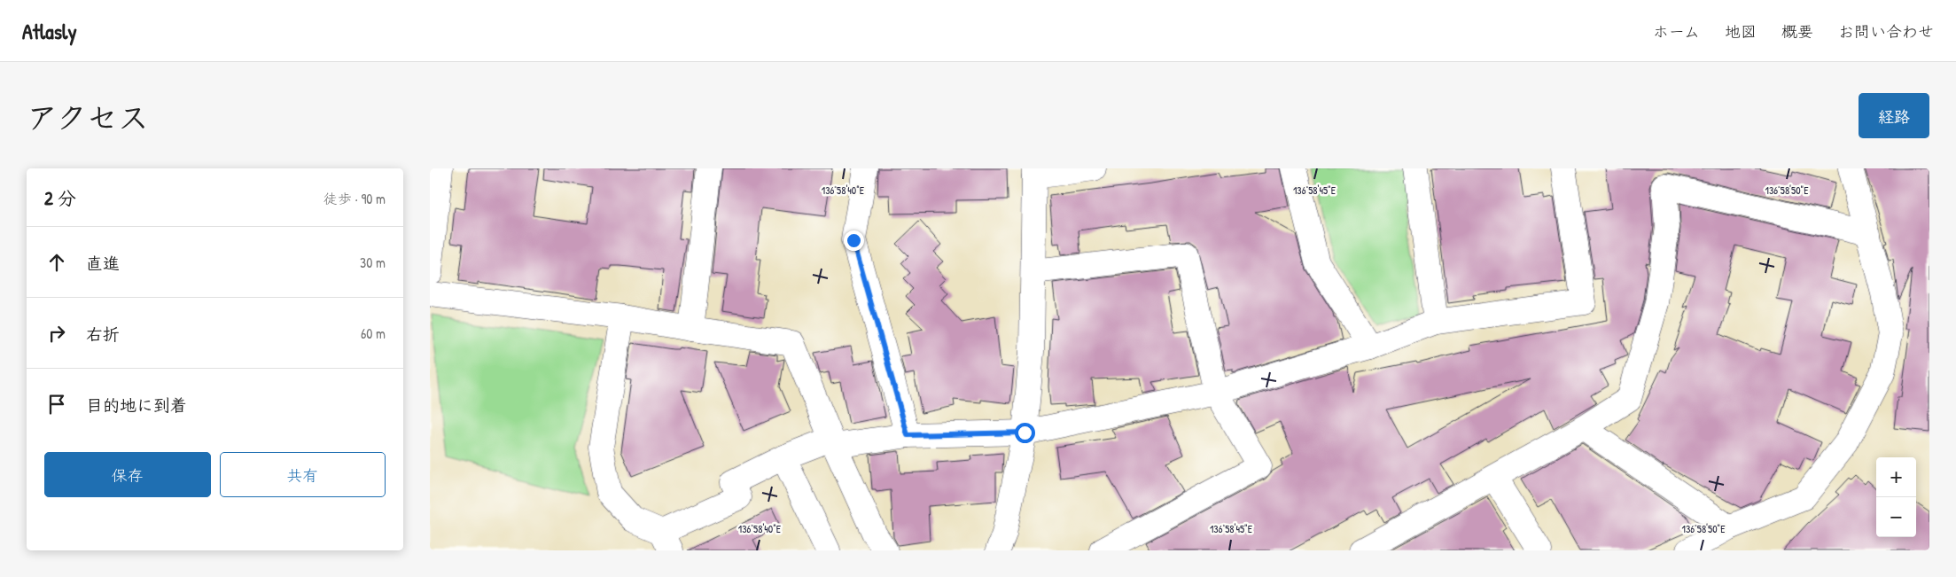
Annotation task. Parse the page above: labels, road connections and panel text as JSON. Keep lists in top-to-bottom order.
{
  "page": {
    "header": "Atlasly",
    "nav": [
      "ホーム",
      "地図",
      "概要",
      "お問い合わせ"
    ],
    "title": "アクセス",
    "buttons": [
      "経路",
      ["保存", "共有"]
    ],
    "heading": ["2 分", "徒歩 · 90 m"],
    "list": [
      ["直進", "30 m"],
      ["右折", "60 m"],
      "目的地に到着"
    ],
    "map_buttons": ["+", "−"]
  },
  "coordinates": ["136°58'40\"E", "136°58'45\"E", "136°58'50\"E"]
}
